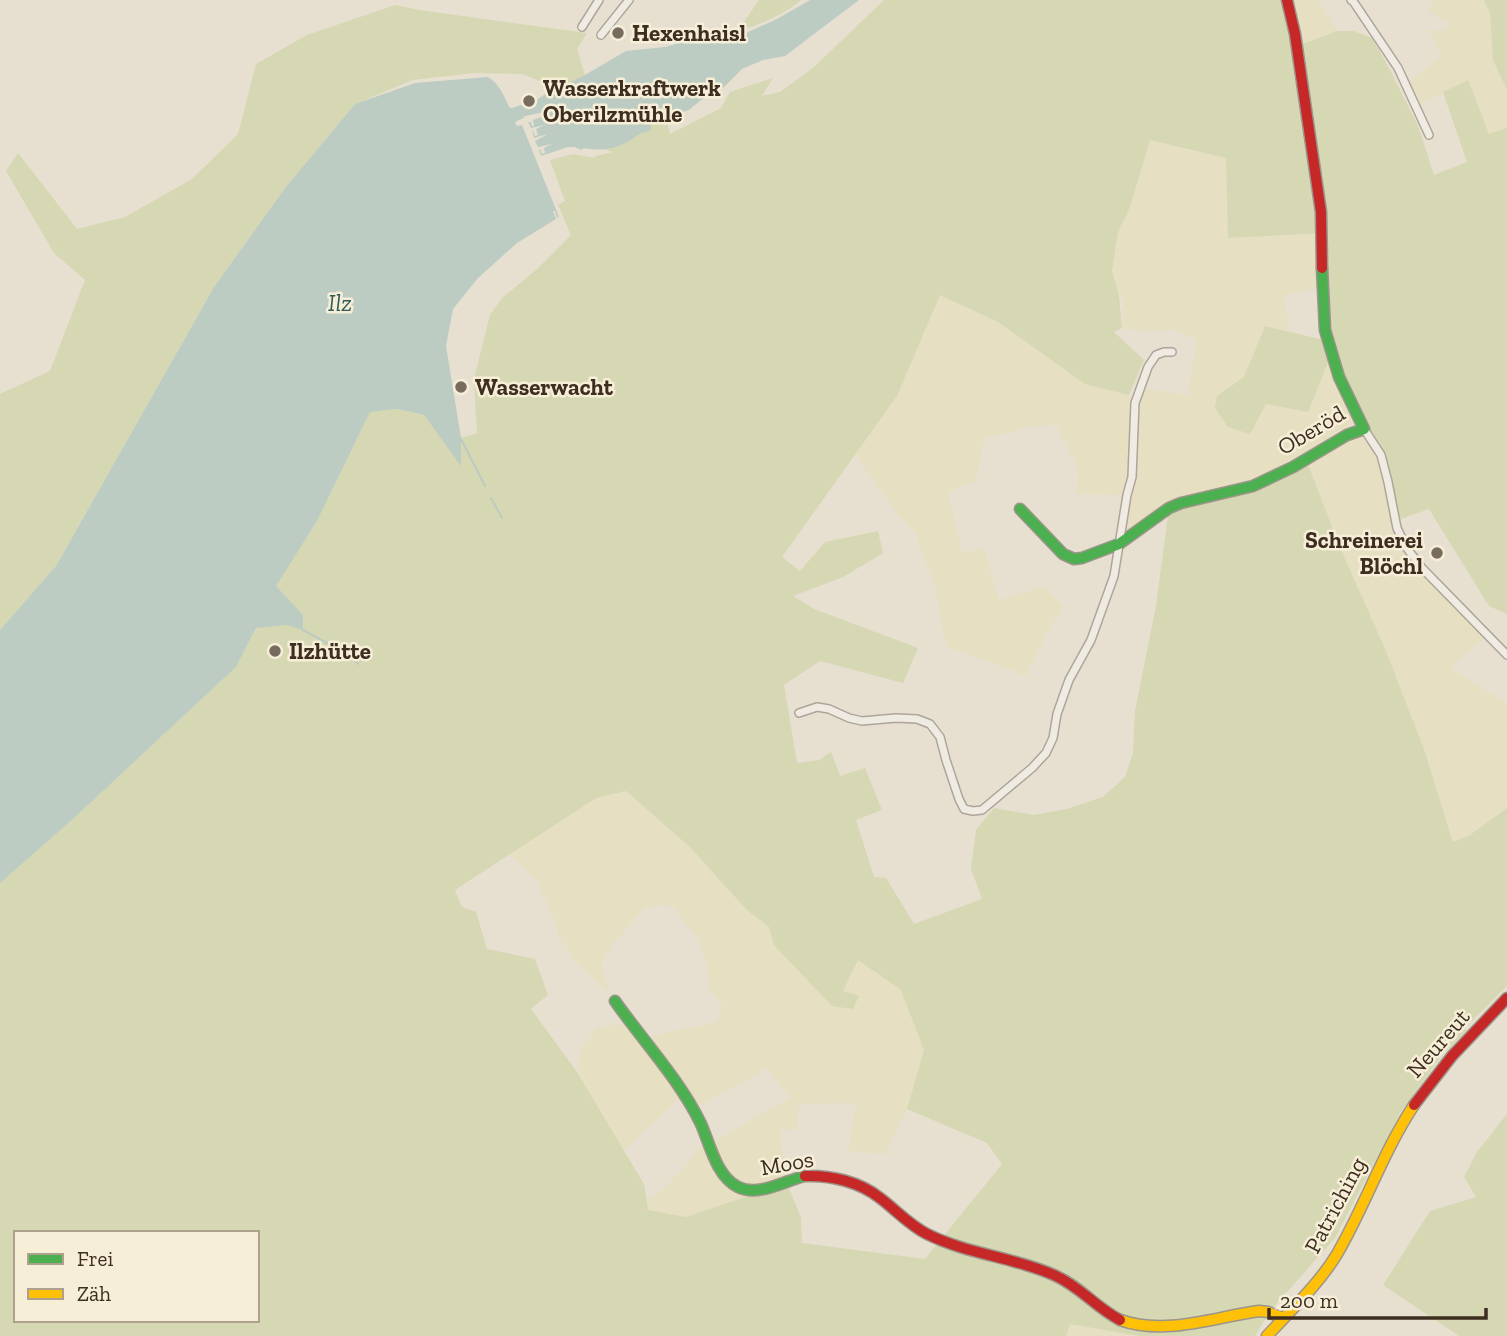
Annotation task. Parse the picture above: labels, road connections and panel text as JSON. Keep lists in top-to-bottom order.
{
  "streets": {
    "street": [
      "Oberöd",
      "Neureut",
      "Moos",
      "Patriching"
    ]
  },
  "crossings": [
    ["Neureut", "Patriching"],
    ["Moos", "Patriching"]
  ],
  "water": ["Ilz"],
  "places": [
    "Hexenhaisl",
    "Wasserkraftwerk Oberilzmühle",
    "Wasserwacht",
    "Schreinerei Blöchl",
    "Ilzhütte"
  ],
  "legend": ["Frei", "Zäh"],
  "scale_bar": "200 m"
}
